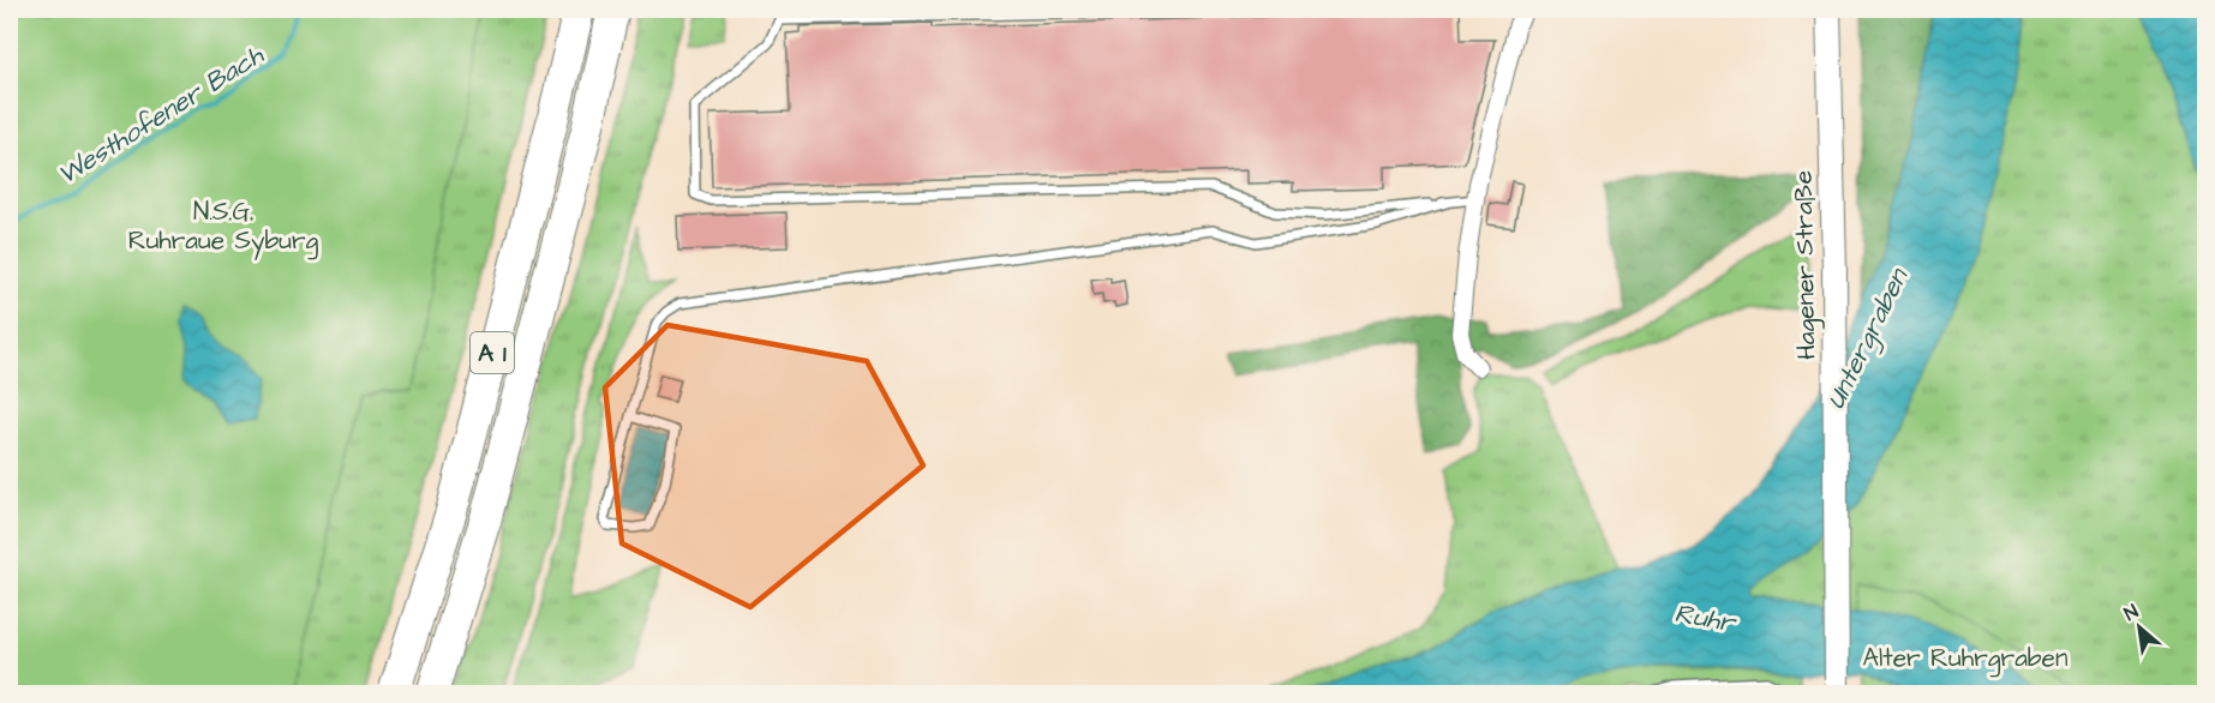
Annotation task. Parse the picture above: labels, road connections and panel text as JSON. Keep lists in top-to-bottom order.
{
  "streets": {
    "highway": ["A 1"],
    "main road": ["Hagener Straße"]
  },
  "water": ["Westhofener Bach", "Untergraben", "Ruhr"],
  "parks": ["N.S.G. Ruhraue Syburg", "Alter Ruhrgraben"],
  "north": "top left"
}
